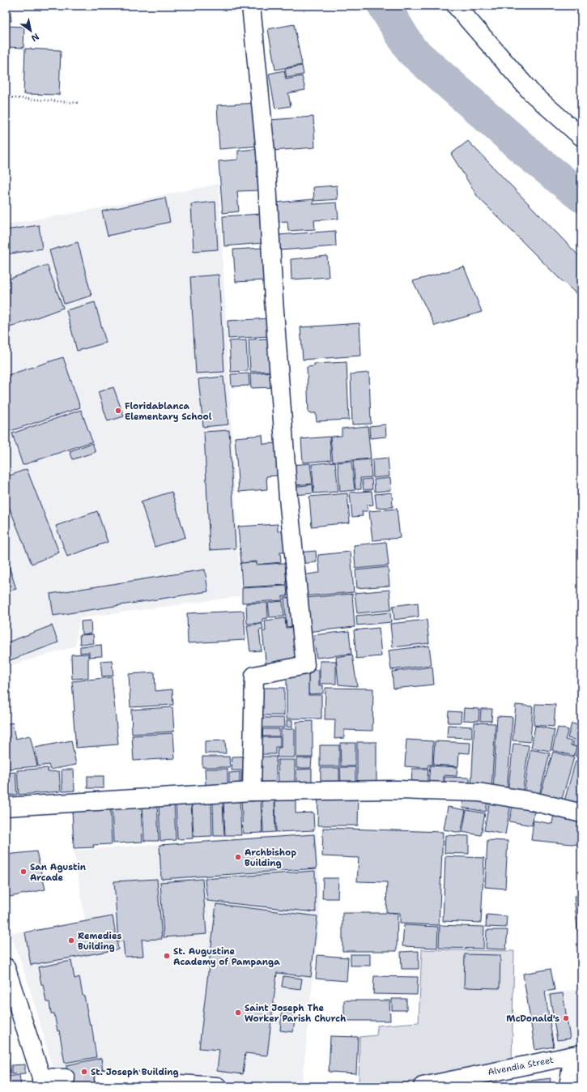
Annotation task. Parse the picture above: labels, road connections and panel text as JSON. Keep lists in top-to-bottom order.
{
  "streets": {
    "street": ["Alvendia Street"]
  },
  "places": [
    "Floridablanca Elementary School",
    "Archbishop Building",
    "San Agustin Arcade",
    "Remedies Building",
    "St. Augustine Academy of Pampanga",
    "Saint Joseph The Worker Parish Church",
    "McDonald's",
    "St. Joseph Building"
  ],
  "north": "bottom right"
}
